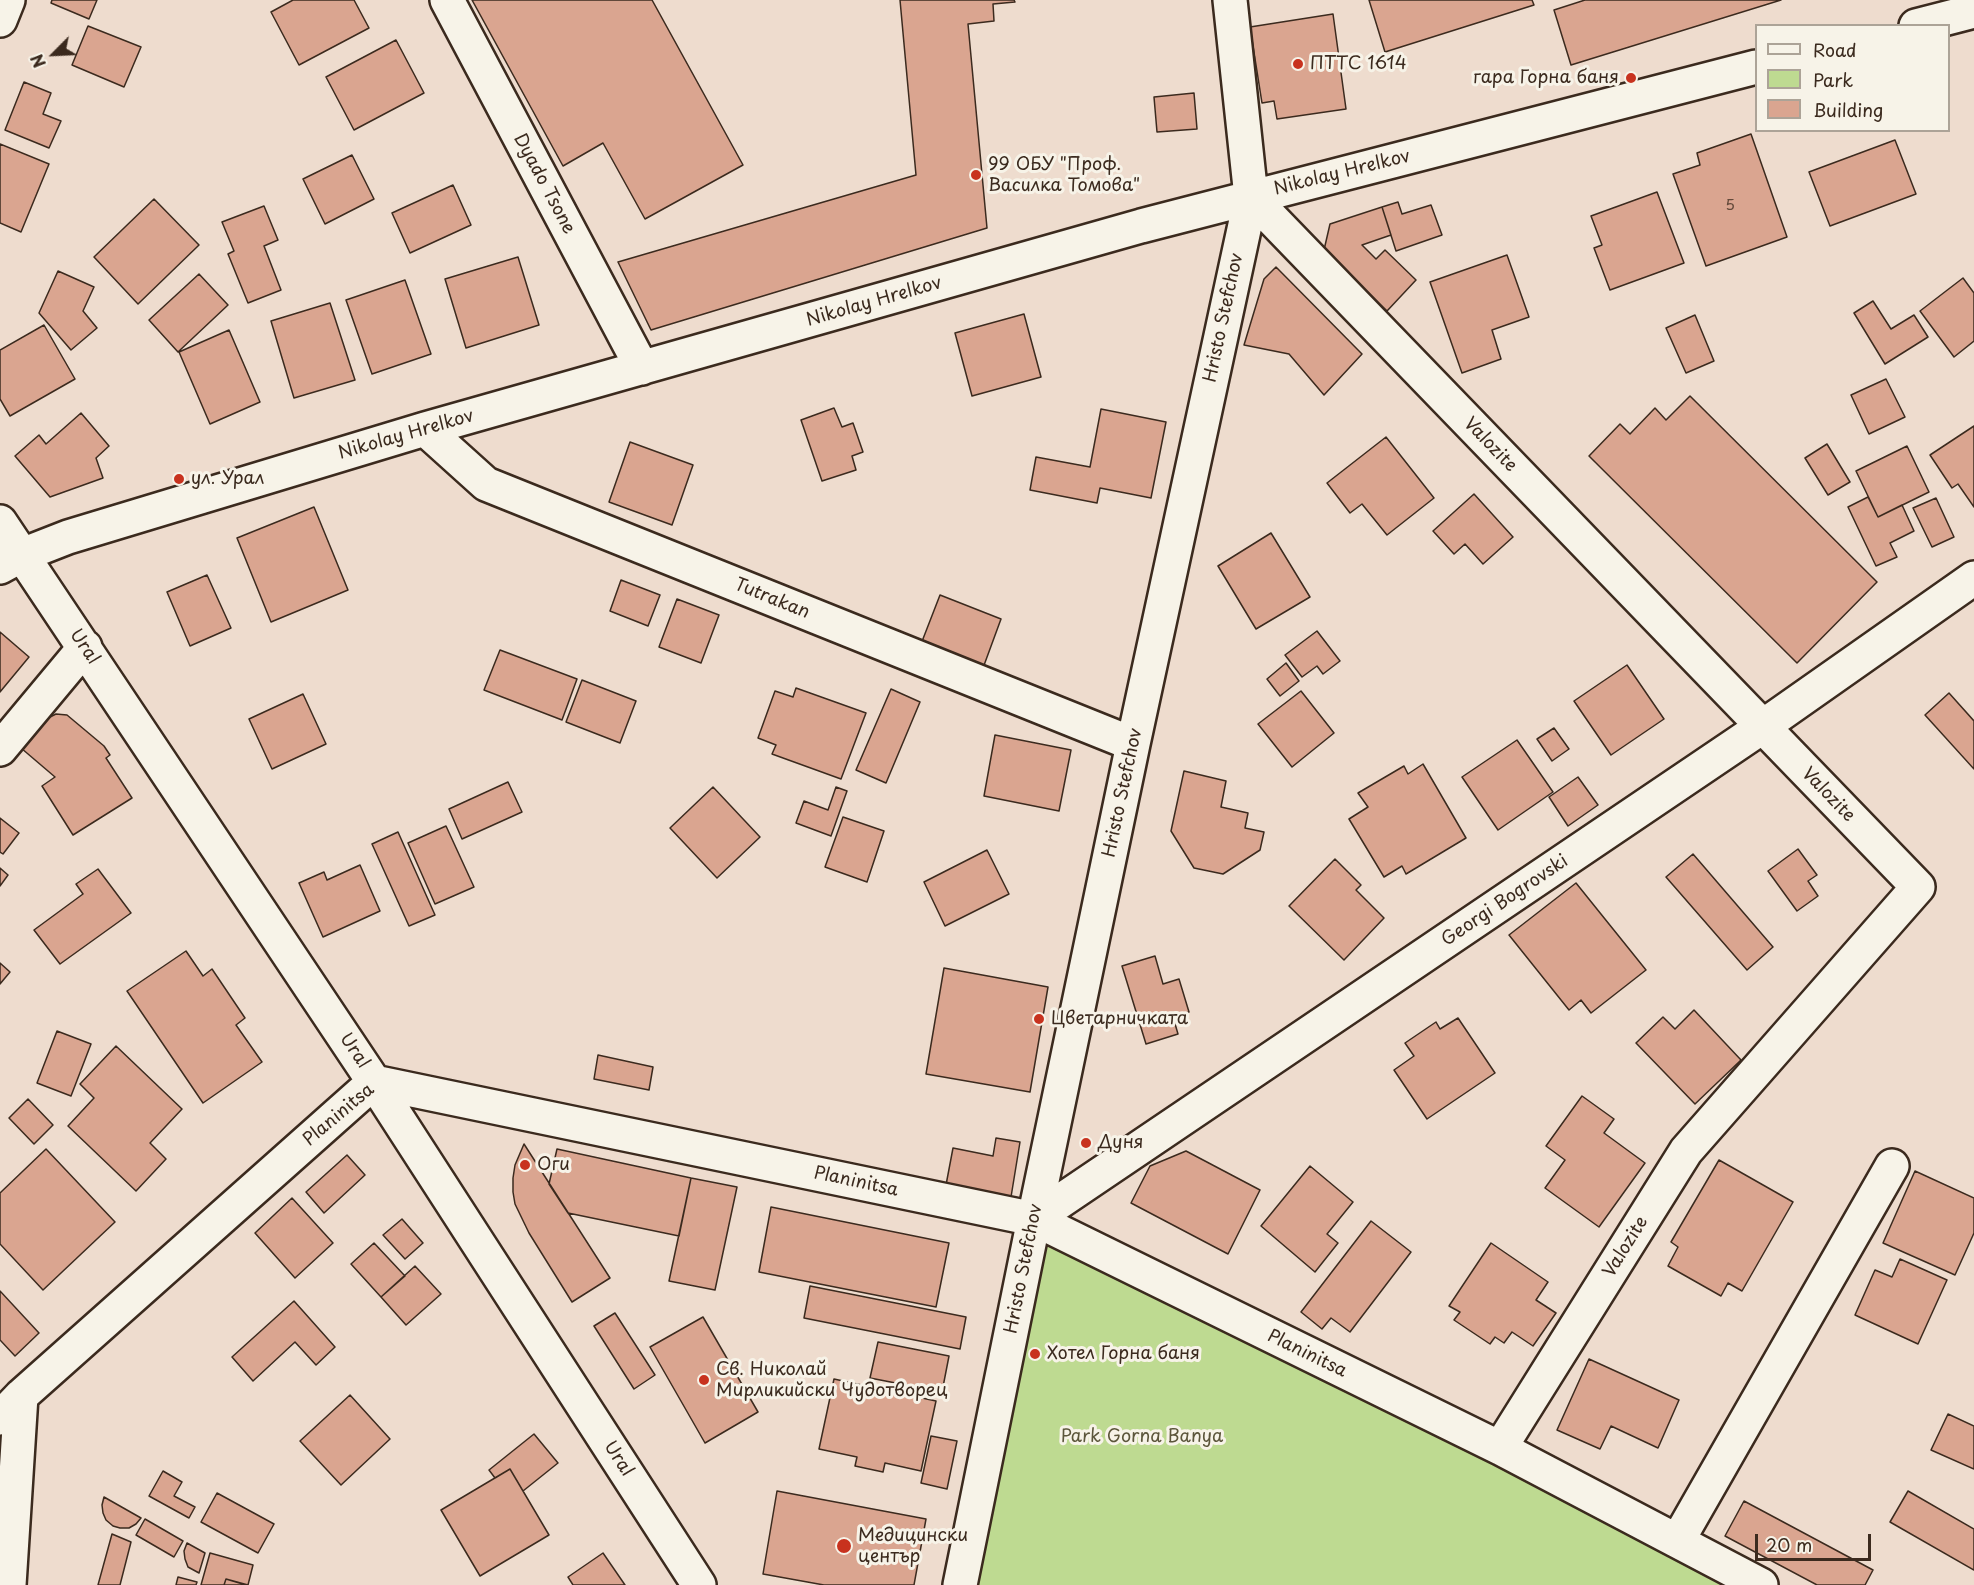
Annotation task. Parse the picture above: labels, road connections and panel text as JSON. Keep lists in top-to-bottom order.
{
  "streets": {
    "street": [
      "Nikolay Hrelkov",
      "Dyado Tsone",
      "Hristo Stefchov",
      "Valozite",
      "Tutrakan",
      "Ural",
      "Georgi Bogrovski",
      "Planinitsa"
    ]
  },
  "crossings": [
    ["Nikolay Hrelkov", "Dyado Tsone"],
    ["Nikolay Hrelkov", "Hristo Stefchov"],
    ["Nikolay Hrelkov", "Valozite"],
    ["Nikolay Hrelkov", "Tutrakan"],
    ["Nikolay Hrelkov", "Ural"],
    ["Hristo Stefchov", "Valozite"],
    ["Hristo Stefchov", "Tutrakan"],
    ["Hristo Stefchov", "Georgi Bogrovski"],
    ["Hristo Stefchov", "Planinitsa"],
    ["Valozite", "Georgi Bogrovski"],
    ["Valozite", "Planinitsa"],
    ["Ural", "Planinitsa"],
    ["Georgi Bogrovski", "Planinitsa"]
  ],
  "parks": ["Park Gorna Banya"],
  "places": [
    "ПТТС 1614",
    "гара Горна баня",
    "99 ОБУ \"Проф. Василка Томова\"",
    "ул. Урал",
    "Цветарничката",
    "Дуня",
    "Оги",
    "Хотел Горна баня",
    "Св. Николай Мирликийски Чудотворец",
    "Медицински център"
  ],
  "house_numbers": ["5"],
  "legend": ["Road", "Park", "Building"],
  "scale_bar": "20 m",
  "north": "bottom left"
}
